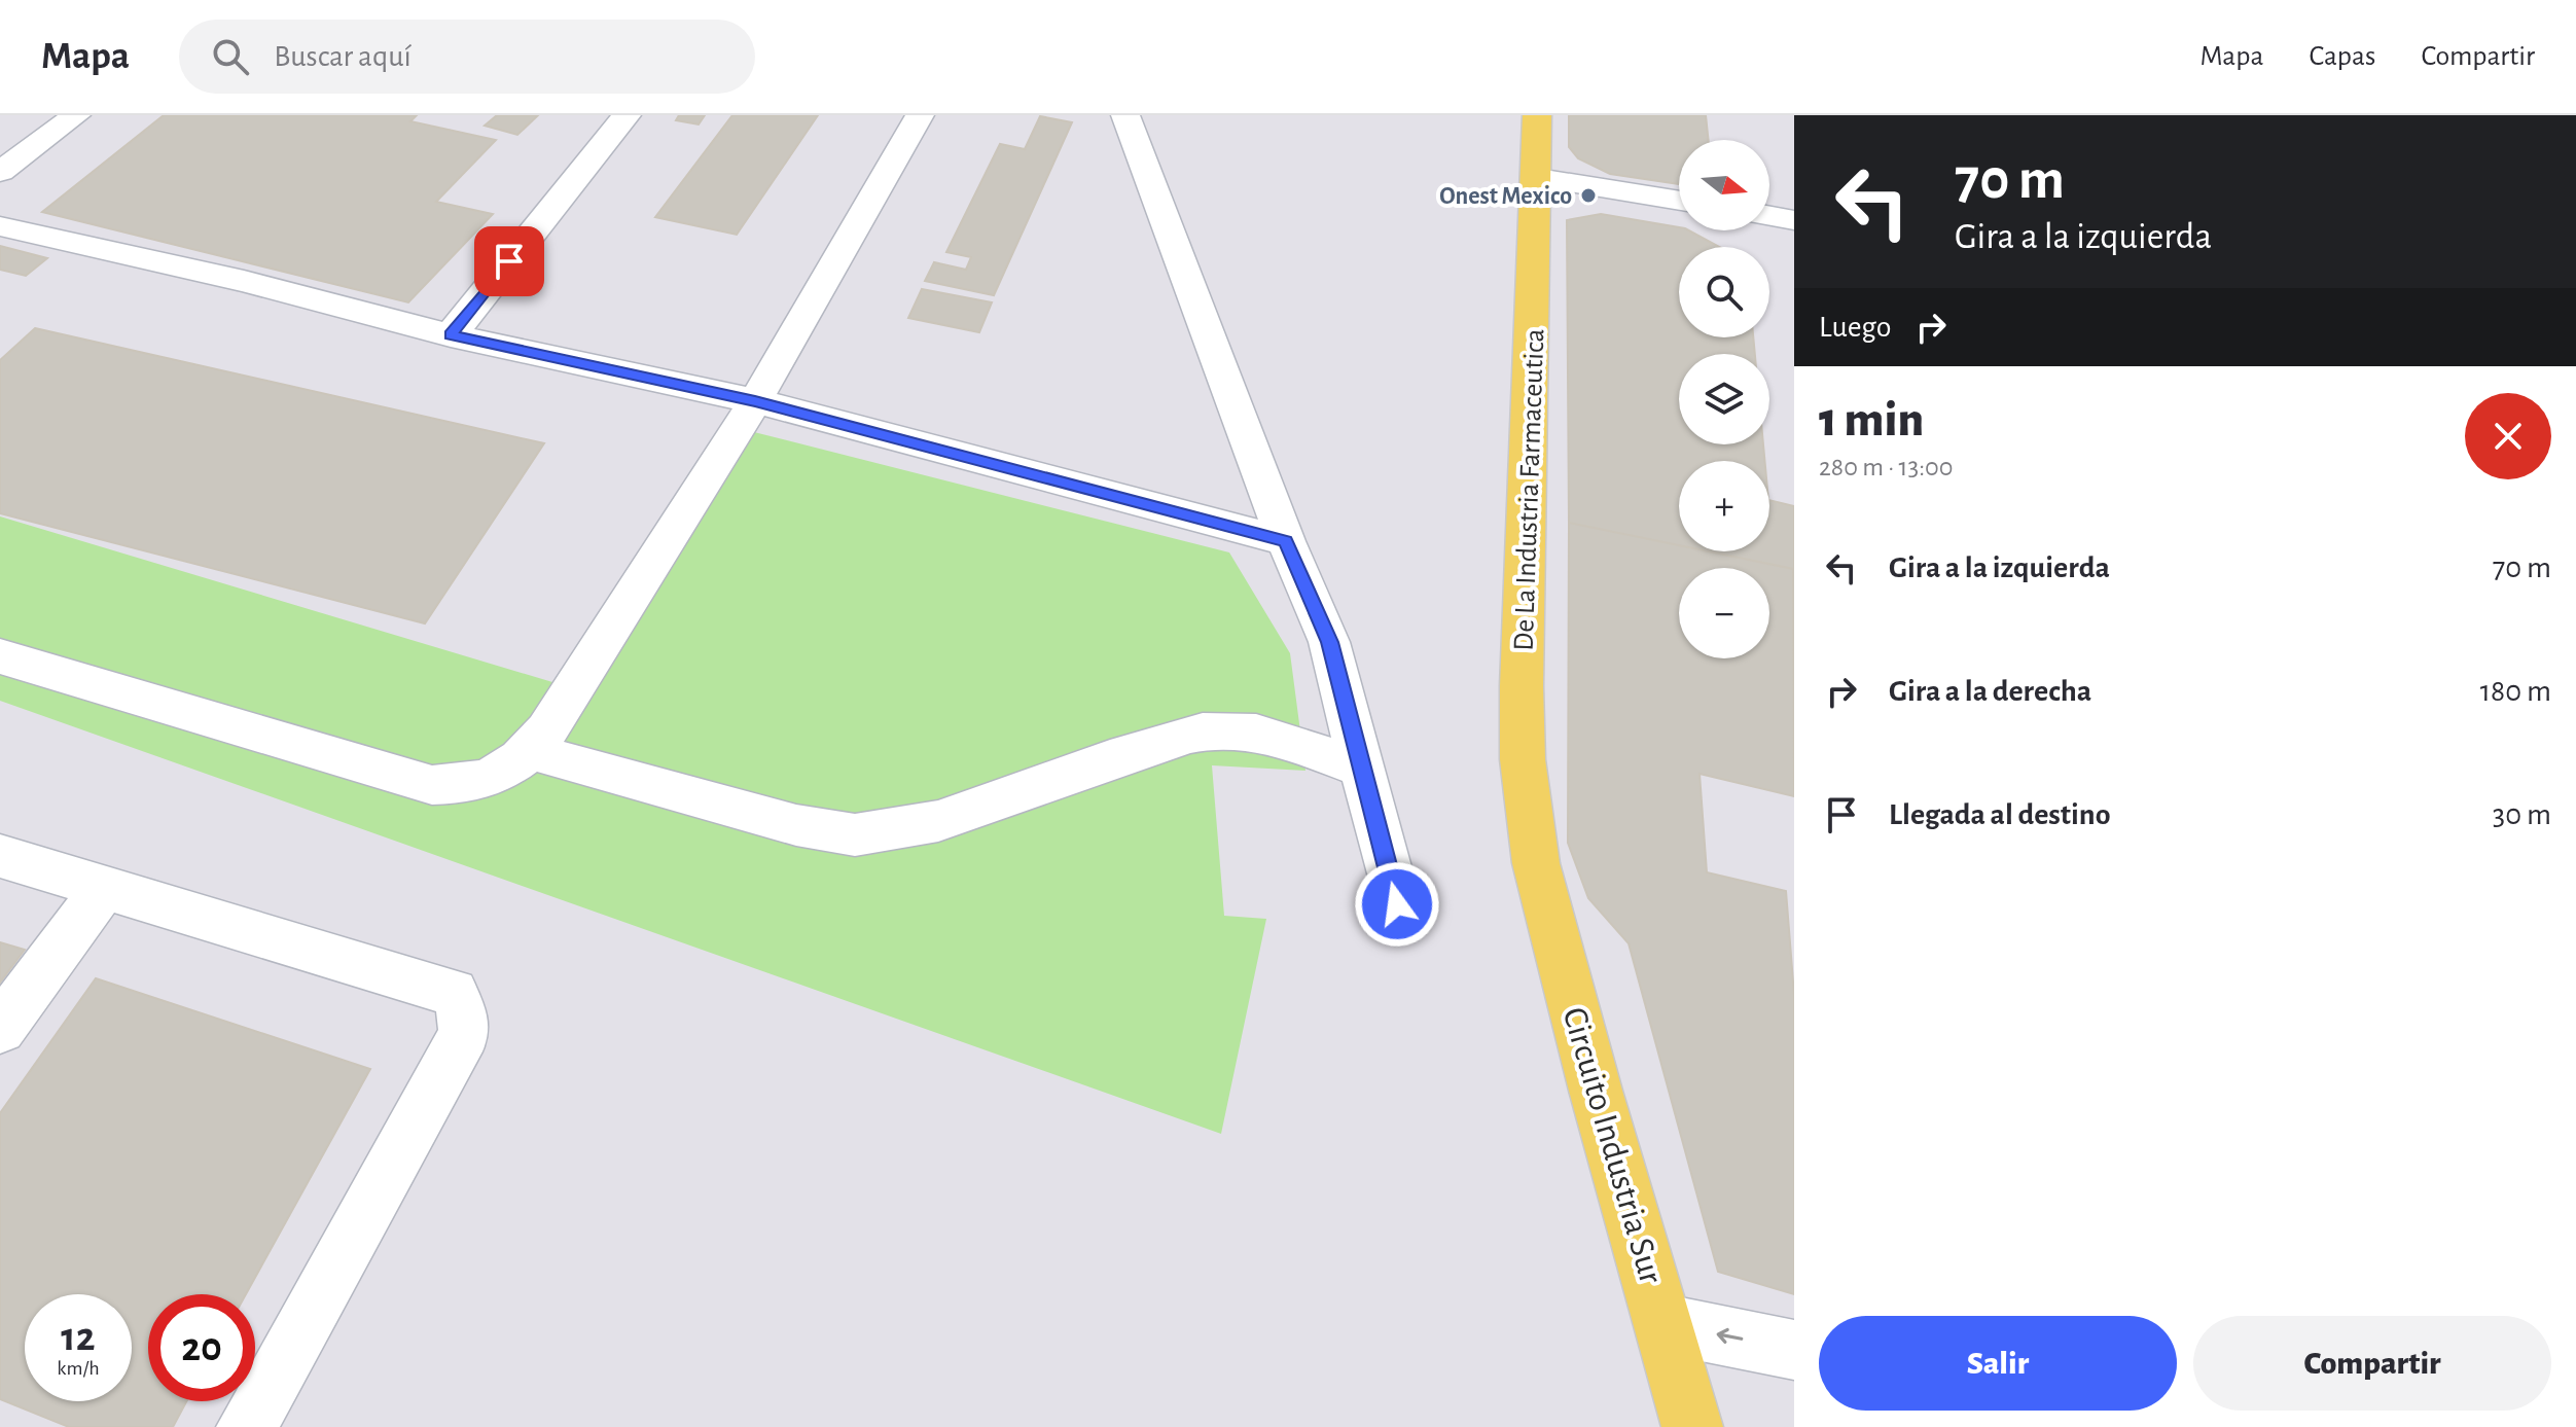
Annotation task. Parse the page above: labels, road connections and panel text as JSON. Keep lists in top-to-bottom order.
{
  "streets": {
    "main road": ["De La Industria Farmaceutica", "Circuito Industria Sur"]
  },
  "crossings": [
    ["De La Industria Farmaceutica", "Circuito Industria Sur"]
  ],
  "places": ["Onest Mexico"],
  "north": "right",
  "page": {
    "header": "Mapa",
    "search": "Buscar aquí",
    "nav": ["Mapa", "Capas", "Compartir"],
    "turn": ["70 m", "Gira a la izquierda"],
    "map_buttons": ["+", "−"],
    "then": "Luego",
    "heading": ["1 min", "280 m · 13:00"],
    "list": [
      {
        "name": "Gira a la izquierda",
        "value": "70 m"
      },
      {
        "name": "Gira a la derecha",
        "value": "180 m"
      },
      {
        "name": "Llegada al destino",
        "value": "30 m"
      }
    ],
    "speed": "12 km/h",
    "limit": "20",
    "buttons": ["Salir", "Compartir"]
  }
}
